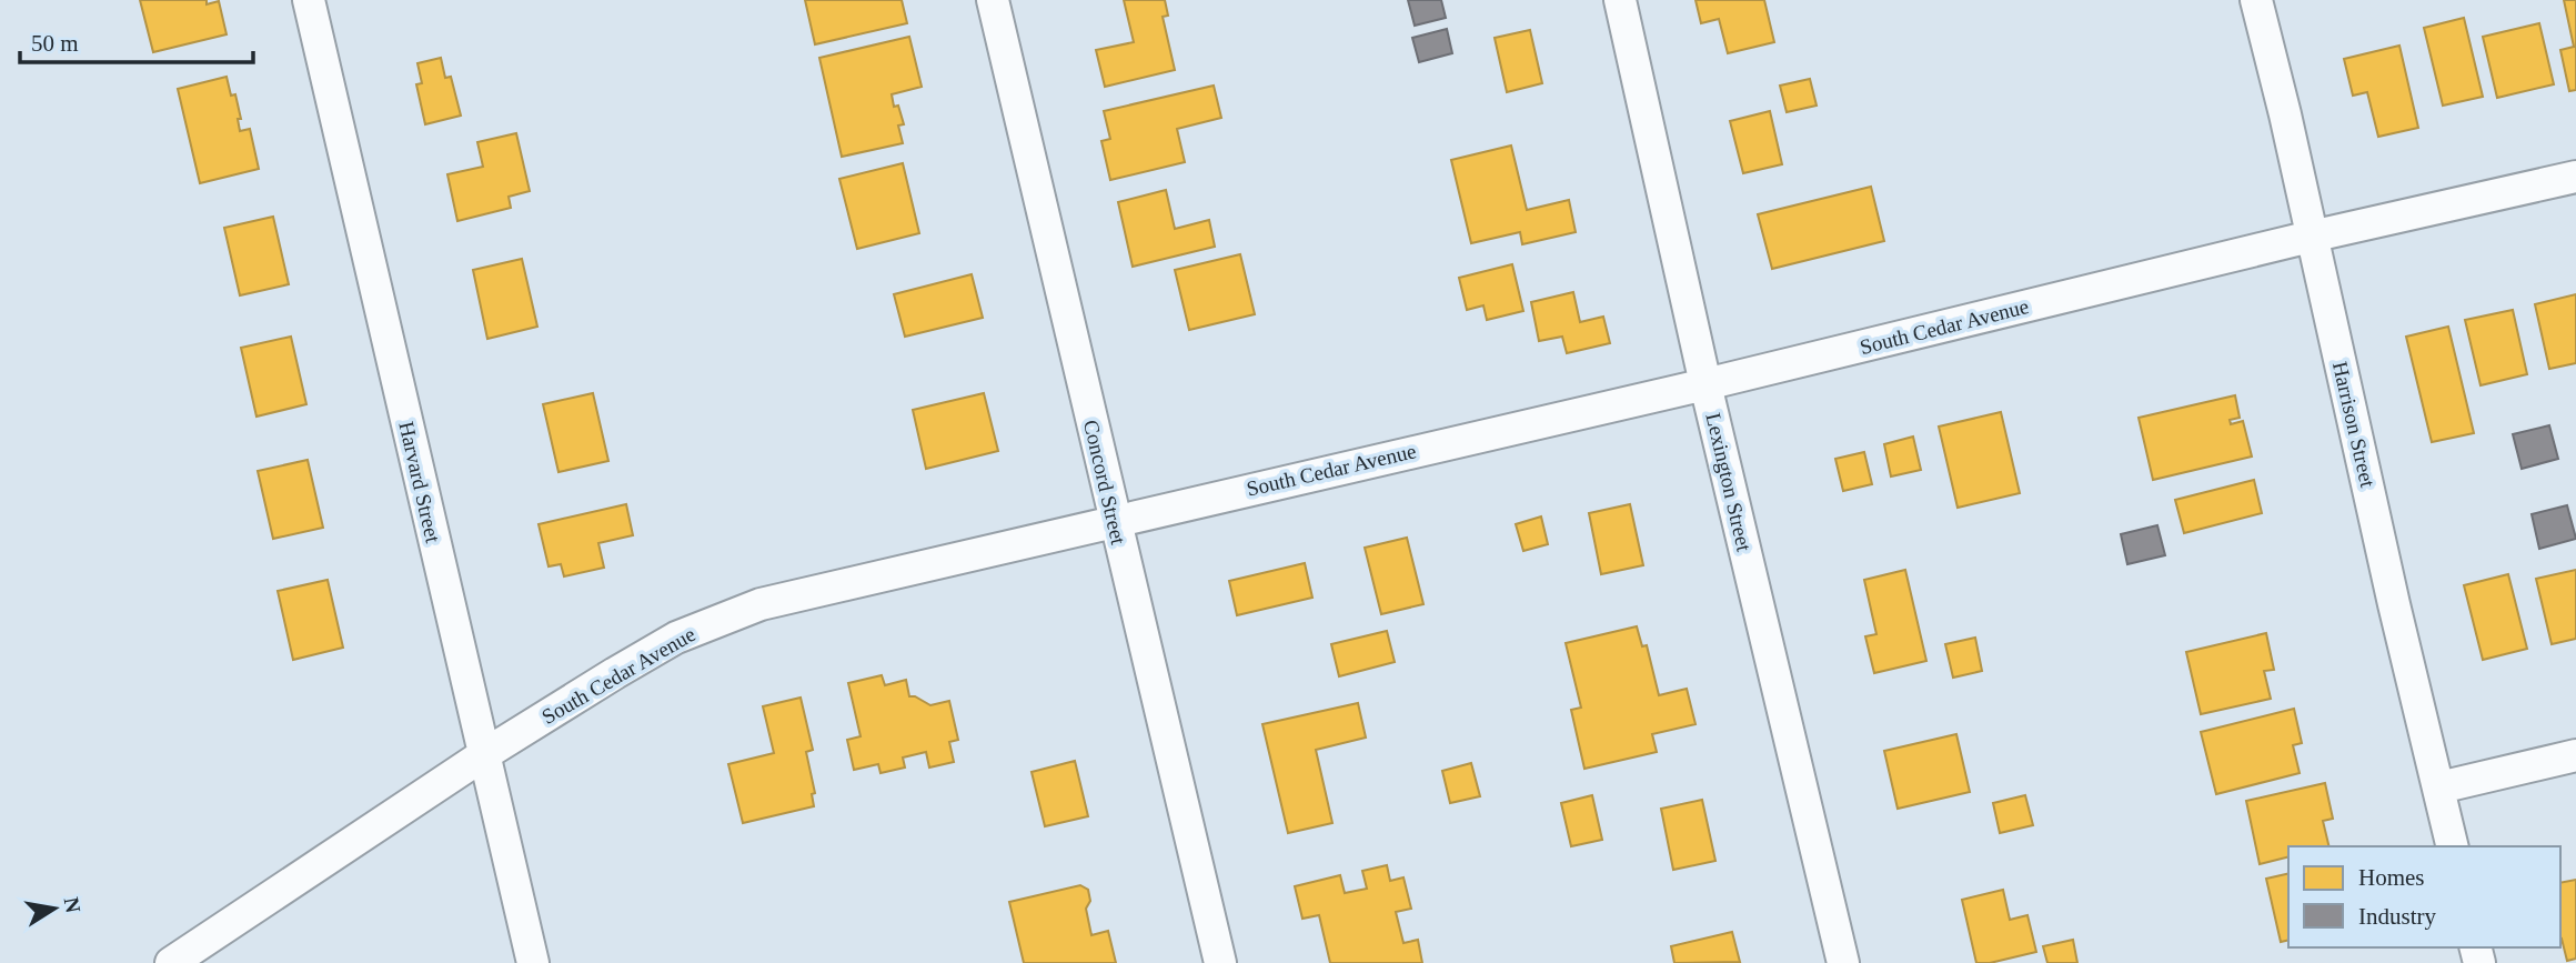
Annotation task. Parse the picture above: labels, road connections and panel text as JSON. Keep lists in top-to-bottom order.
{
  "streets": {
    "street": [
      "South Cedar Avenue",
      "Harrison Street",
      "Harvard Street",
      "Concord Street",
      "Lexington Street"
    ]
  },
  "crossings": [
    ["South Cedar Avenue", "Harrison Street"],
    ["South Cedar Avenue", "Harvard Street"],
    ["South Cedar Avenue", "Concord Street"],
    ["South Cedar Avenue", "Lexington Street"]
  ],
  "legend": ["Homes", "Industry"],
  "scale_bar": "50 m",
  "north": "right"
}
